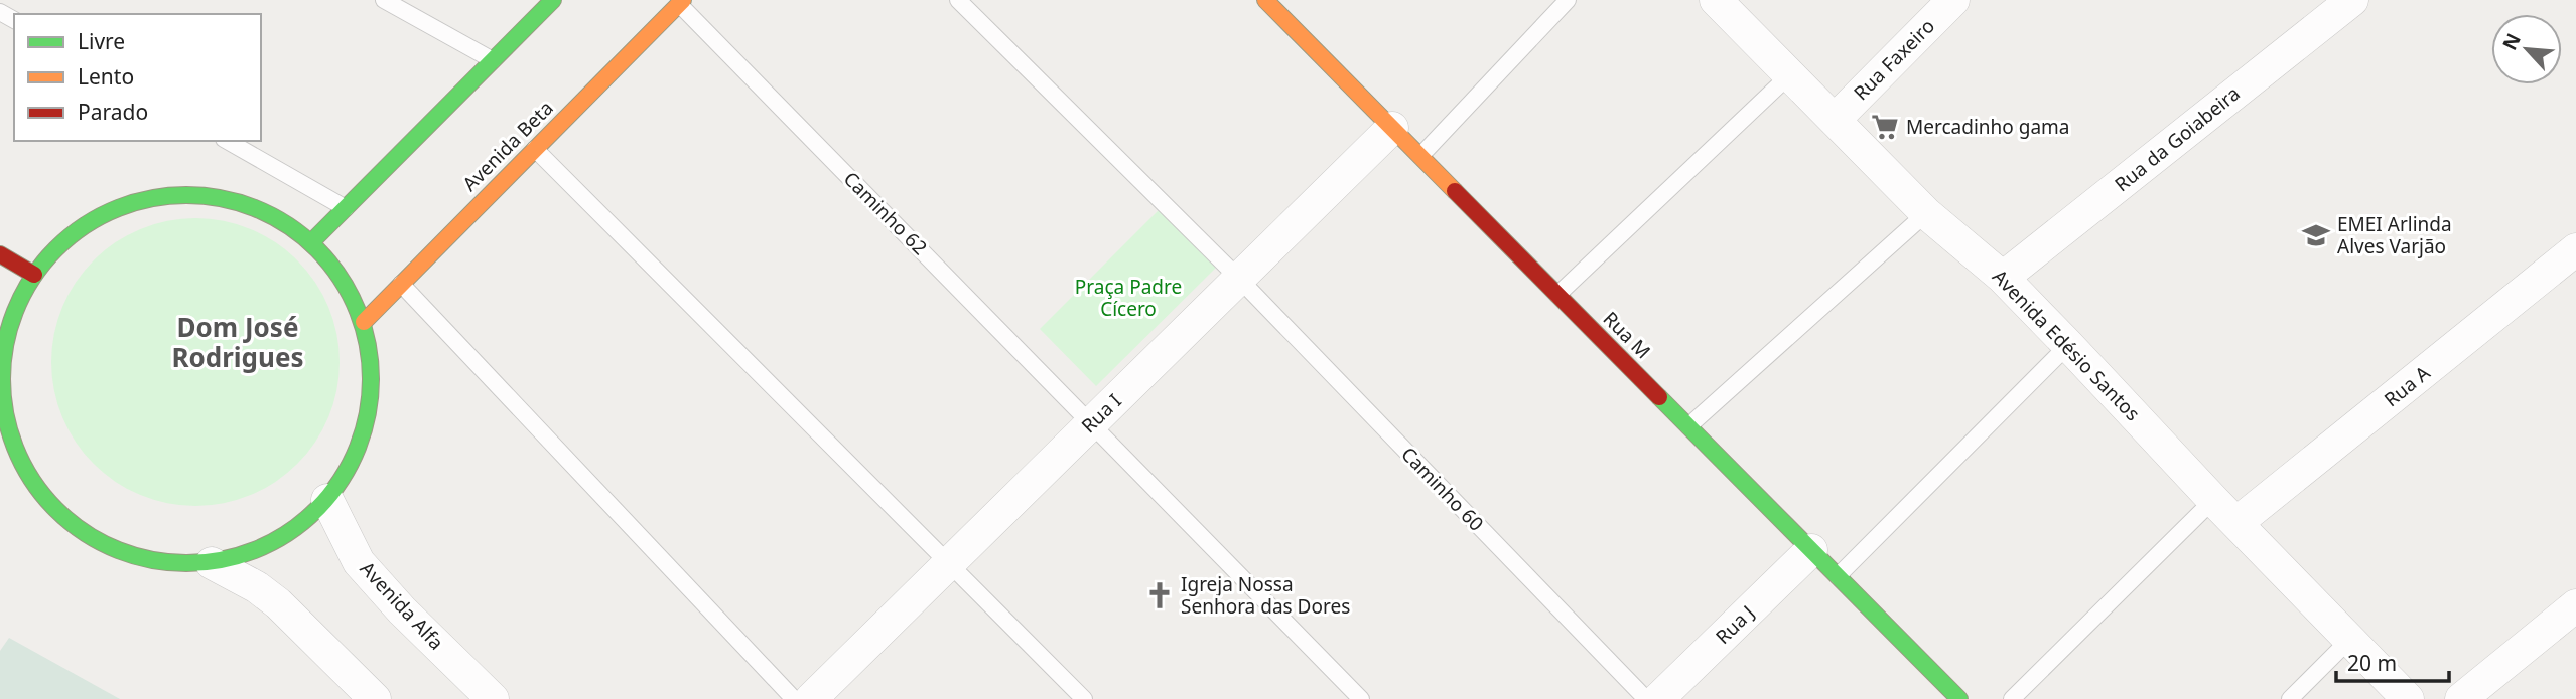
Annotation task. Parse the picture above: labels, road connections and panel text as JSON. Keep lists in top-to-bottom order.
{
  "streets": {
    "street": [
      "Rua Faxeiro",
      "Rua da Goiabeira",
      "Avenida Beta",
      "Rua M",
      "Avenida Edésio Santos",
      "Rua A",
      "Rua I",
      "Avenida Alfa",
      "Rua J"
    ],
    "lane": ["Caminho 62", "Caminho 60"]
  },
  "crossings": [
    ["Rua Faxeiro", "Avenida Edésio Santos"],
    ["Rua da Goiabeira", "Avenida Edésio Santos"],
    ["Avenida Beta", "Caminho 62"],
    ["Caminho 62", "Rua I"],
    ["Rua M", "Rua I"],
    ["Rua M", "Rua J"],
    ["Avenida Edésio Santos", "Rua A"],
    ["Rua I", "Caminho 60"]
  ],
  "districts": ["Dom José Rodrigues"],
  "parks": ["Praça Padre Cícero"],
  "places": {
    "supermarket": ["Mercadinho gama"],
    "school or university": ["EMEI Arlinda Alves Varjão"],
    "church": ["Igreja Nossa Senhora das Dores"]
  },
  "legend": ["Livre", "Lento", "Parado"],
  "scale_bar": "20 m",
  "north": "top left"
}
